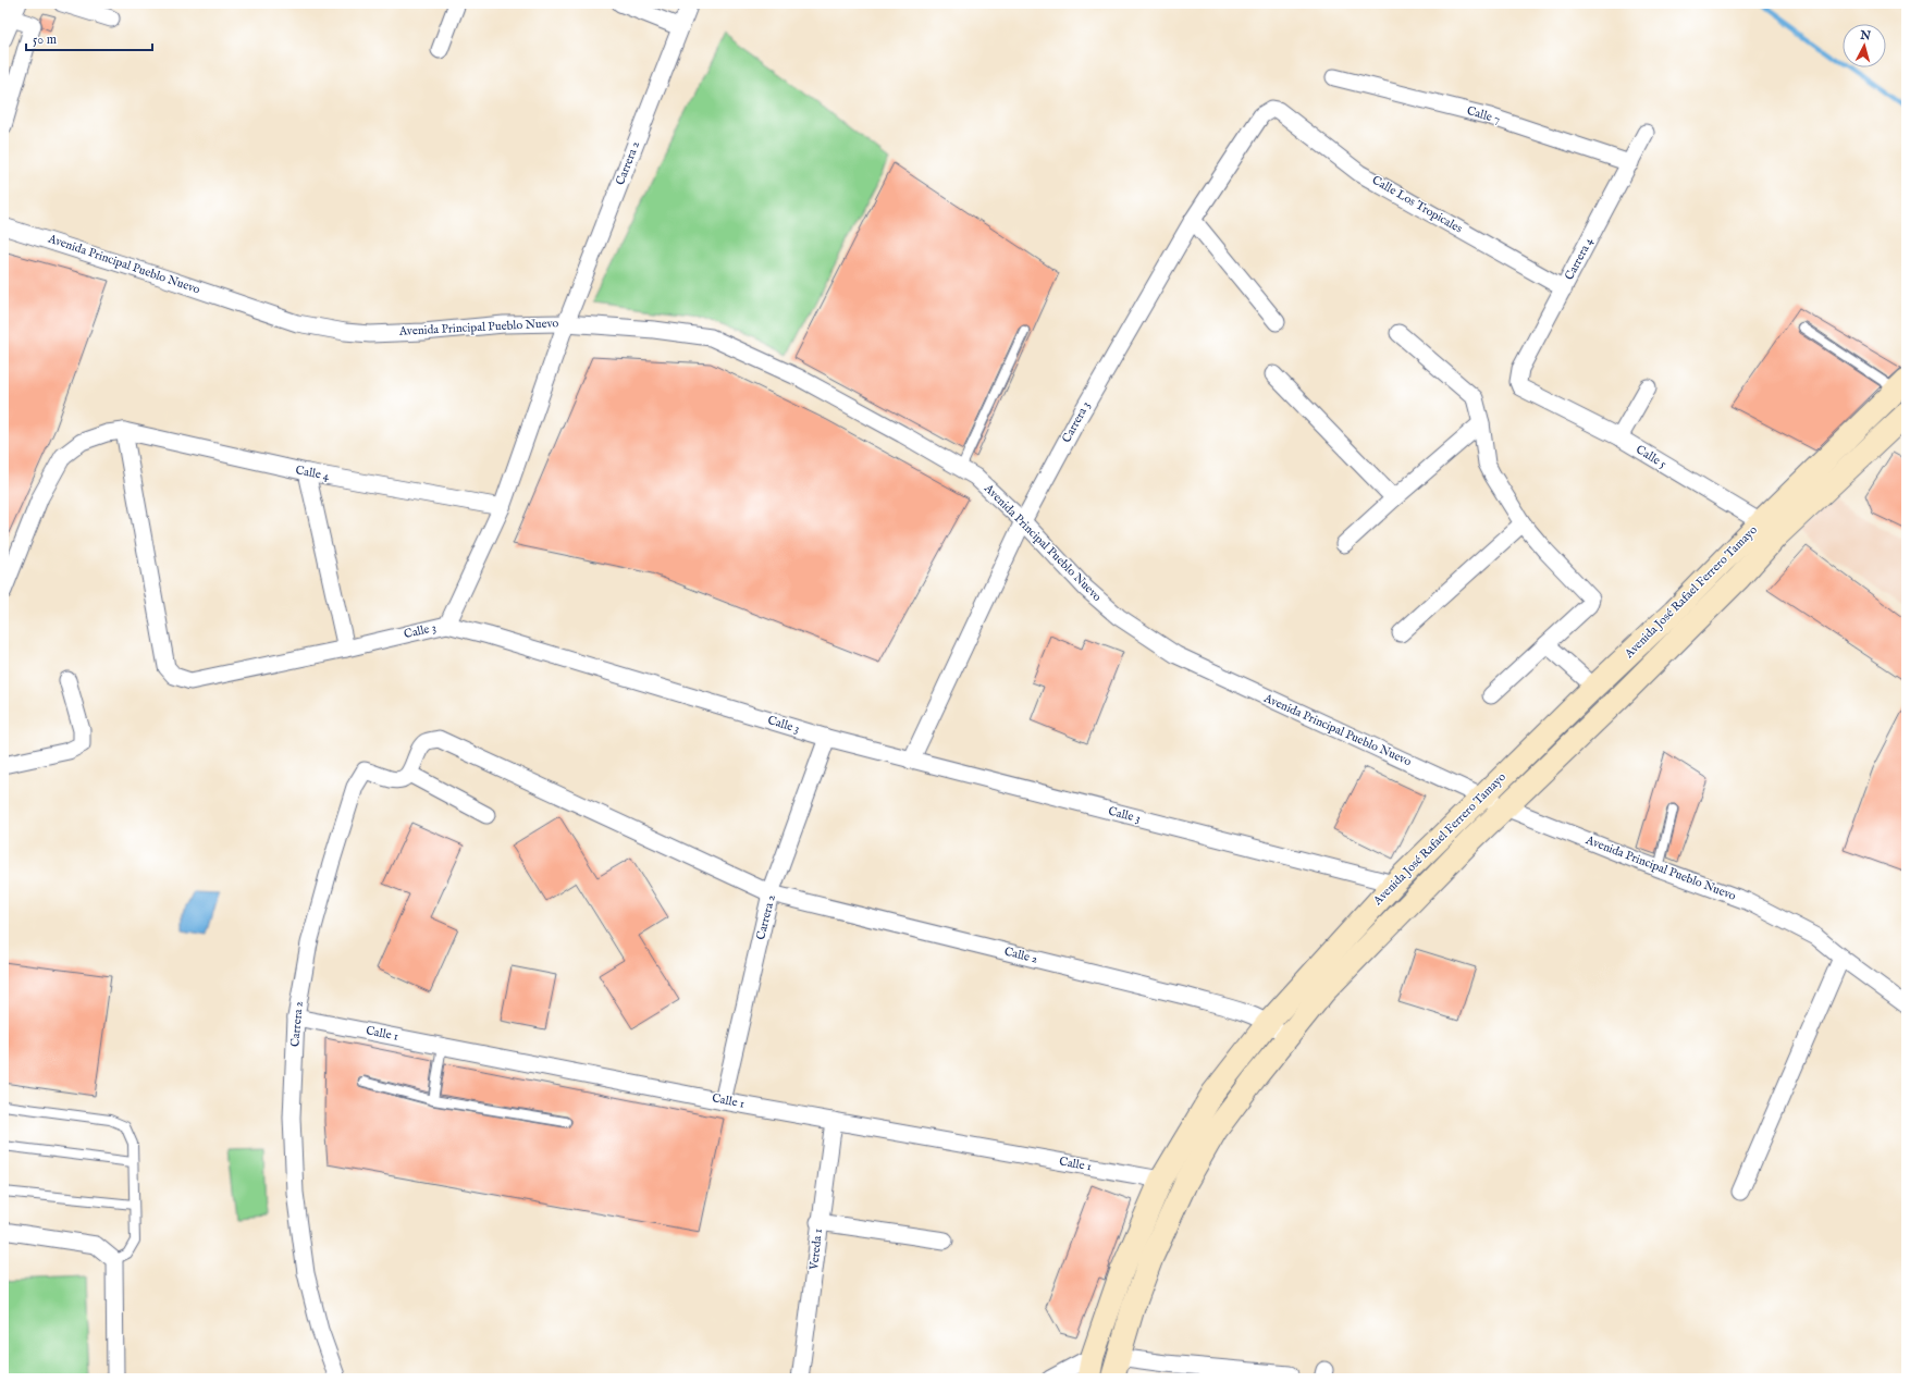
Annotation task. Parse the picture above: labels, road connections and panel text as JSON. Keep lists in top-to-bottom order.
{
  "streets": {
    "street": [
      "Calle 7",
      "Carrera 2",
      "Calle Los Tropicales",
      "Carrera 4",
      "Avenida Principal Pueblo Nuevo",
      "Carrera 3",
      "Calle 5",
      "Calle 4",
      "Avenida José Rafael Ferrero Tamayo",
      "Calle 3",
      "Calle 2",
      "Calle 1",
      "Vereda 1"
    ]
  },
  "crossings": [
    ["Calle 7", "Carrera 4"],
    ["Carrera 2", "Avenida Principal Pueblo Nuevo"],
    ["Carrera 2", "Calle 4"],
    ["Carrera 2", "Calle 3"],
    ["Carrera 2", "Calle 2"],
    ["Carrera 2", "Calle 1"],
    ["Calle Los Tropicales", "Carrera 4"],
    ["Calle Los Tropicales", "Carrera 3"],
    ["Carrera 4", "Calle 5"],
    ["Avenida Principal Pueblo Nuevo", "Carrera 3"],
    ["Avenida Principal Pueblo Nuevo", "Avenida José Rafael Ferrero Tamayo"],
    ["Carrera 3", "Calle 3"],
    ["Calle 5", "Avenida José Rafael Ferrero Tamayo"],
    ["Calle 4", "Calle 3"],
    ["Avenida José Rafael Ferrero Tamayo", "Calle 3"],
    ["Avenida José Rafael Ferrero Tamayo", "Calle 2"],
    ["Avenida José Rafael Ferrero Tamayo", "Calle 1"],
    ["Calle 1", "Vereda 1"]
  ],
  "scale_bar": "50 m",
  "north": "top"
}
